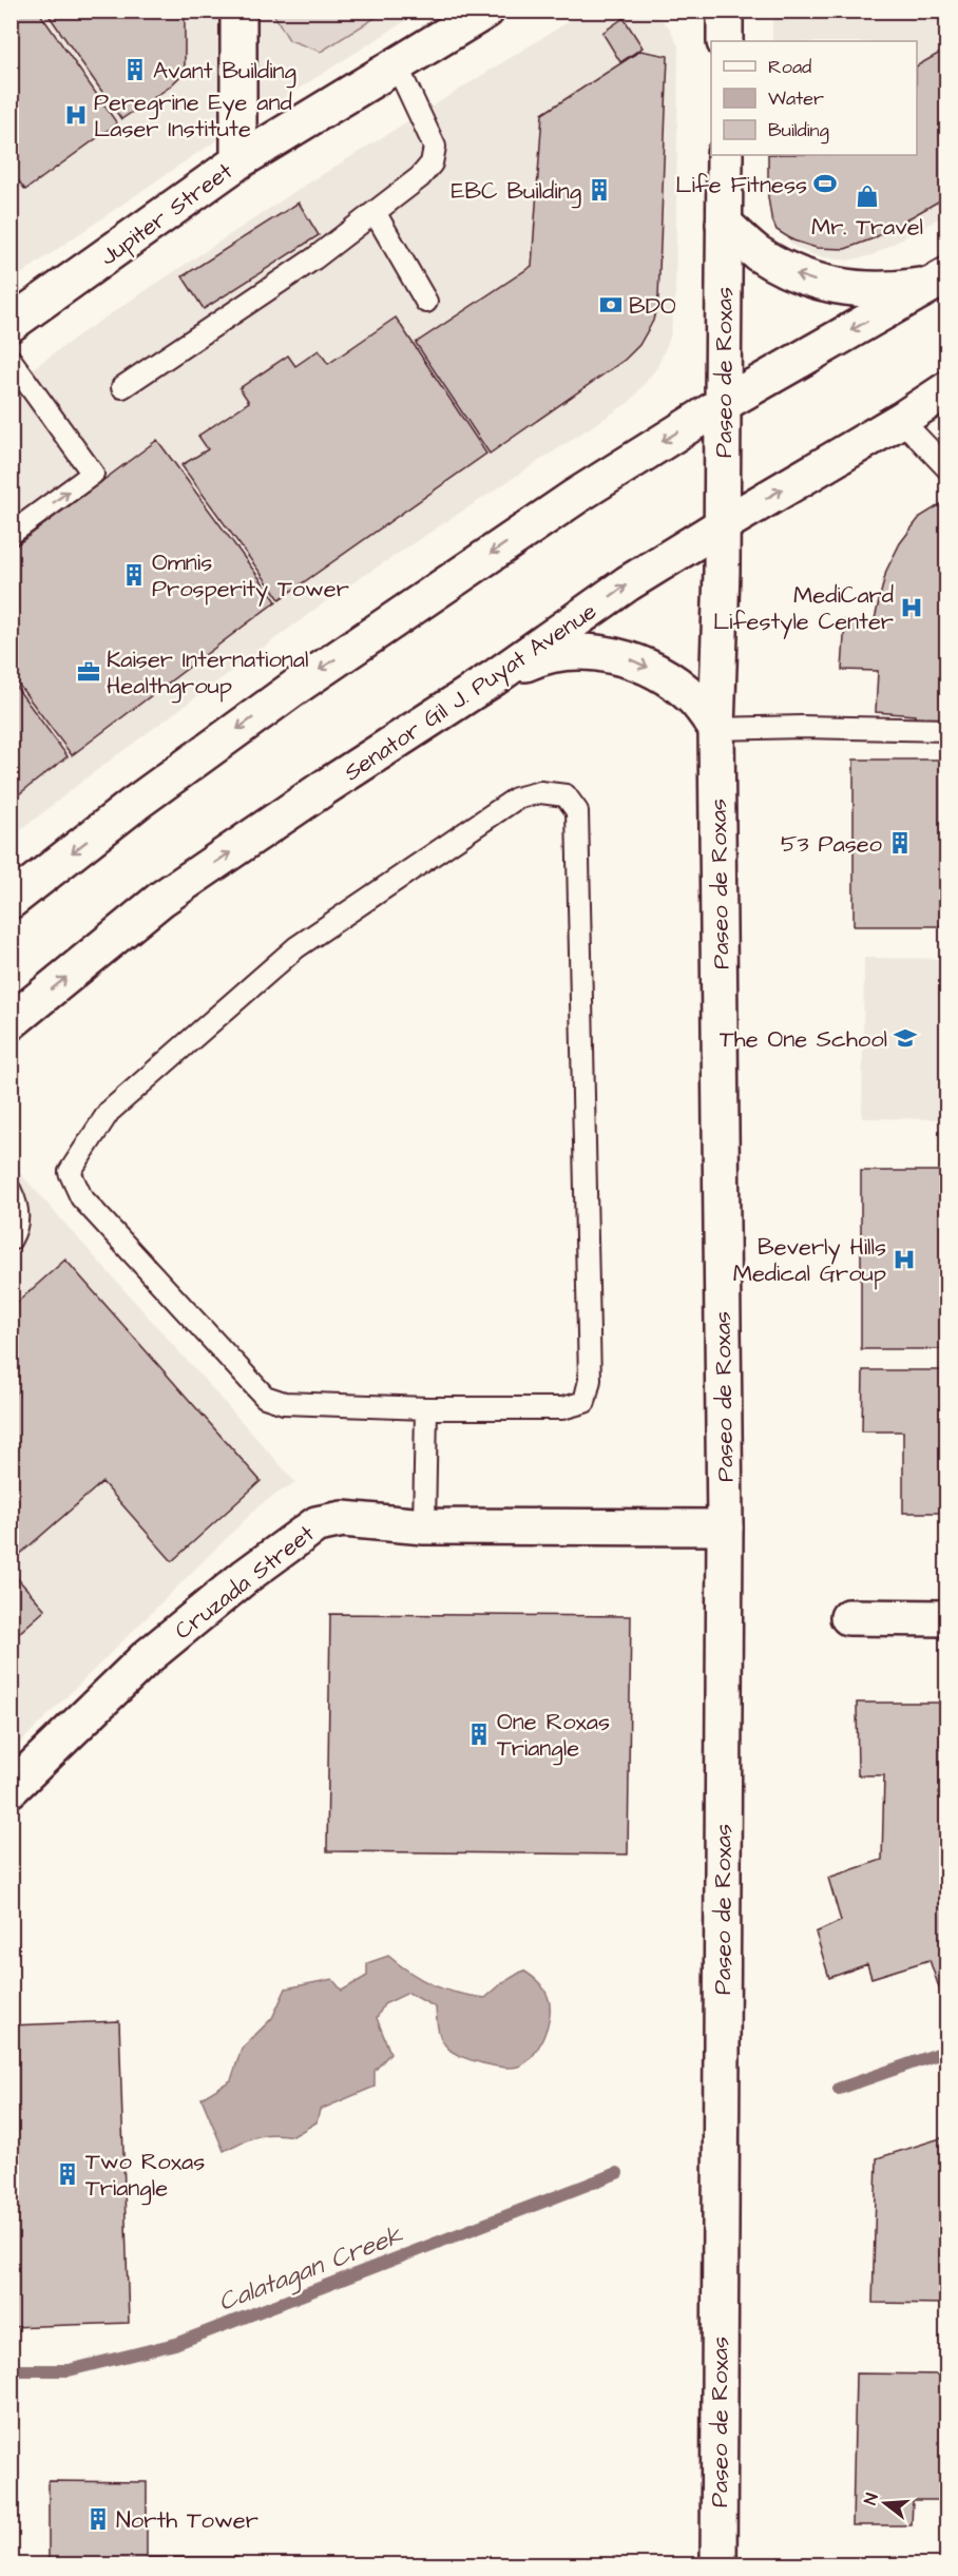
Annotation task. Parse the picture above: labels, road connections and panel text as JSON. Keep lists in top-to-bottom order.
{
  "streets": {
    "main road": [
      "Jupiter Street",
      "Paseo de Roxas",
      "Senator Gil J. Puyat Avenue",
      "Cruzada Street"
    ]
  },
  "crossings": [
    ["Paseo de Roxas", "Senator Gil J. Puyat Avenue"],
    ["Paseo de Roxas", "Cruzada Street"]
  ],
  "water": ["Calatagan Creek"],
  "places": {
    "building": [
      "Avant Building",
      "EBC Building",
      "Omnis Prosperity Tower",
      "53 Paseo",
      "One Roxas Triangle",
      "Two Roxas Triangle",
      "North Tower"
    ],
    "hospital": ["Peregrine Eye and Laser Institute", "MediCard Lifestyle Center", "Beverly Hills Medical Group"],
    "sports": ["Life Fitness"],
    "shop": ["Mr. Travel"],
    "bank": ["BDO"],
    "office": ["Kaiser International Healthgroup"],
    "school or university": ["The One School"]
  },
  "legend": ["Road", "Water", "Building"],
  "north": "left"
}
